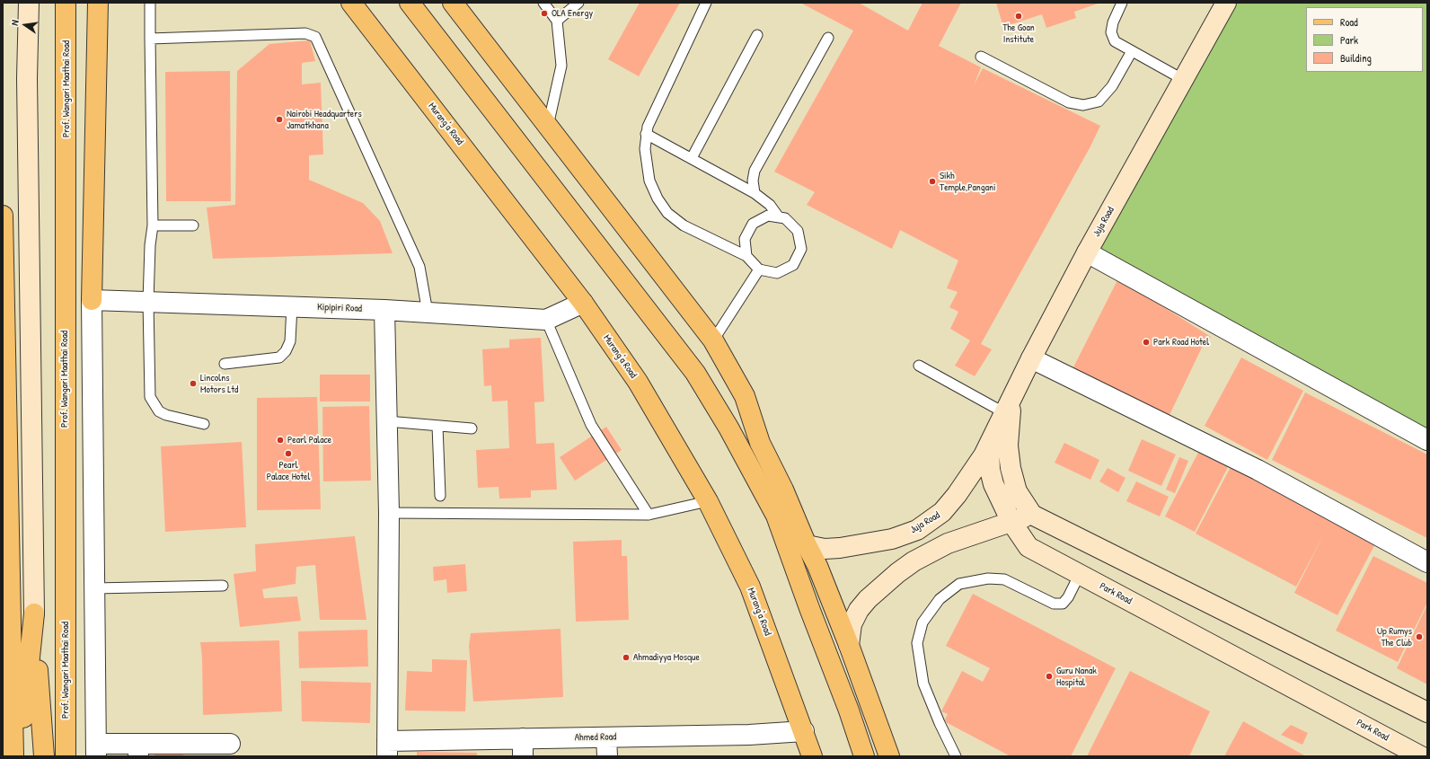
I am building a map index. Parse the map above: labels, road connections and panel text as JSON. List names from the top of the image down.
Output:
{
  "streets": {
    "main road": [
      "Prof. Wangari Maathai Road",
      "Murang'a Road",
      "Juja Road",
      "Park Road"
    ],
    "street": ["Kipipiri Road", "Ahmed Road"]
  },
  "crossings": [
    ["Murang'a Road", "Kipipiri Road"],
    ["Murang'a Road", "Ahmed Road"],
    ["Juja Road", "Park Road"]
  ],
  "places": [
    "OLA Energy",
    "The Goan Institute",
    "Nairobi Headquarters Jamatkhana",
    "Sikh Temple,Pangani",
    "Park Road Hotel",
    "Lincolns Motors Ltd",
    "Pearl Palace",
    "Pearl Palace Hotel",
    "Up Rumys The Club",
    "Ahmadiyya Mosque",
    "Guru Nanak Hospital"
  ],
  "legend": ["Road", "Park", "Building"],
  "north": "left"
}
